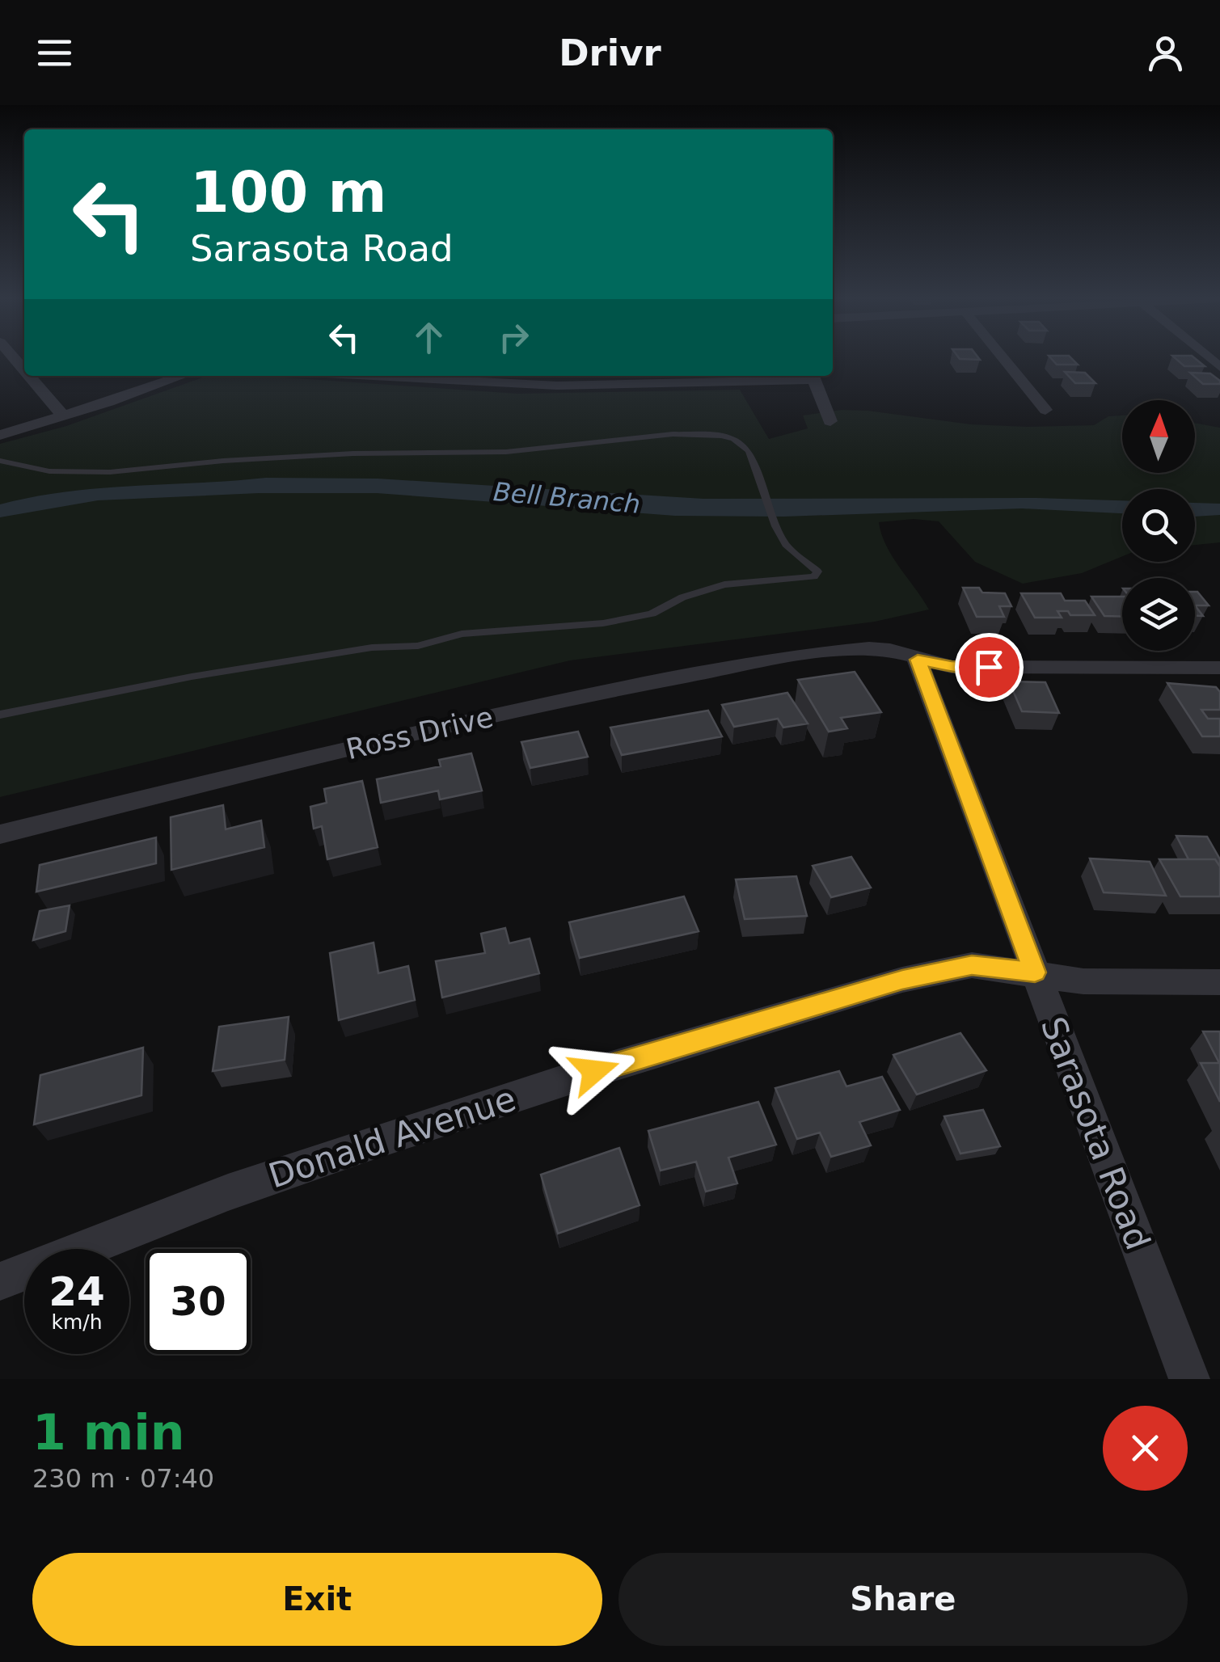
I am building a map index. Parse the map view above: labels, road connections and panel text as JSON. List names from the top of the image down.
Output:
{
  "streets": {
    "street": ["Ross Drive", "Sarasota Road", "Donald Avenue"]
  },
  "crossings": [
    ["Ross Drive", "Sarasota Road"],
    ["Sarasota Road", "Donald Avenue"]
  ],
  "water": ["Bell Branch"],
  "north": "top",
  "page": {
    "header": "Drivr",
    "turn": ["100 m", "Sarasota Road"],
    "speed": "24 km/h",
    "limit": "30",
    "heading": ["1 min", "230 m · 07:40"],
    "buttons": ["Exit", "Share"]
  }
}
